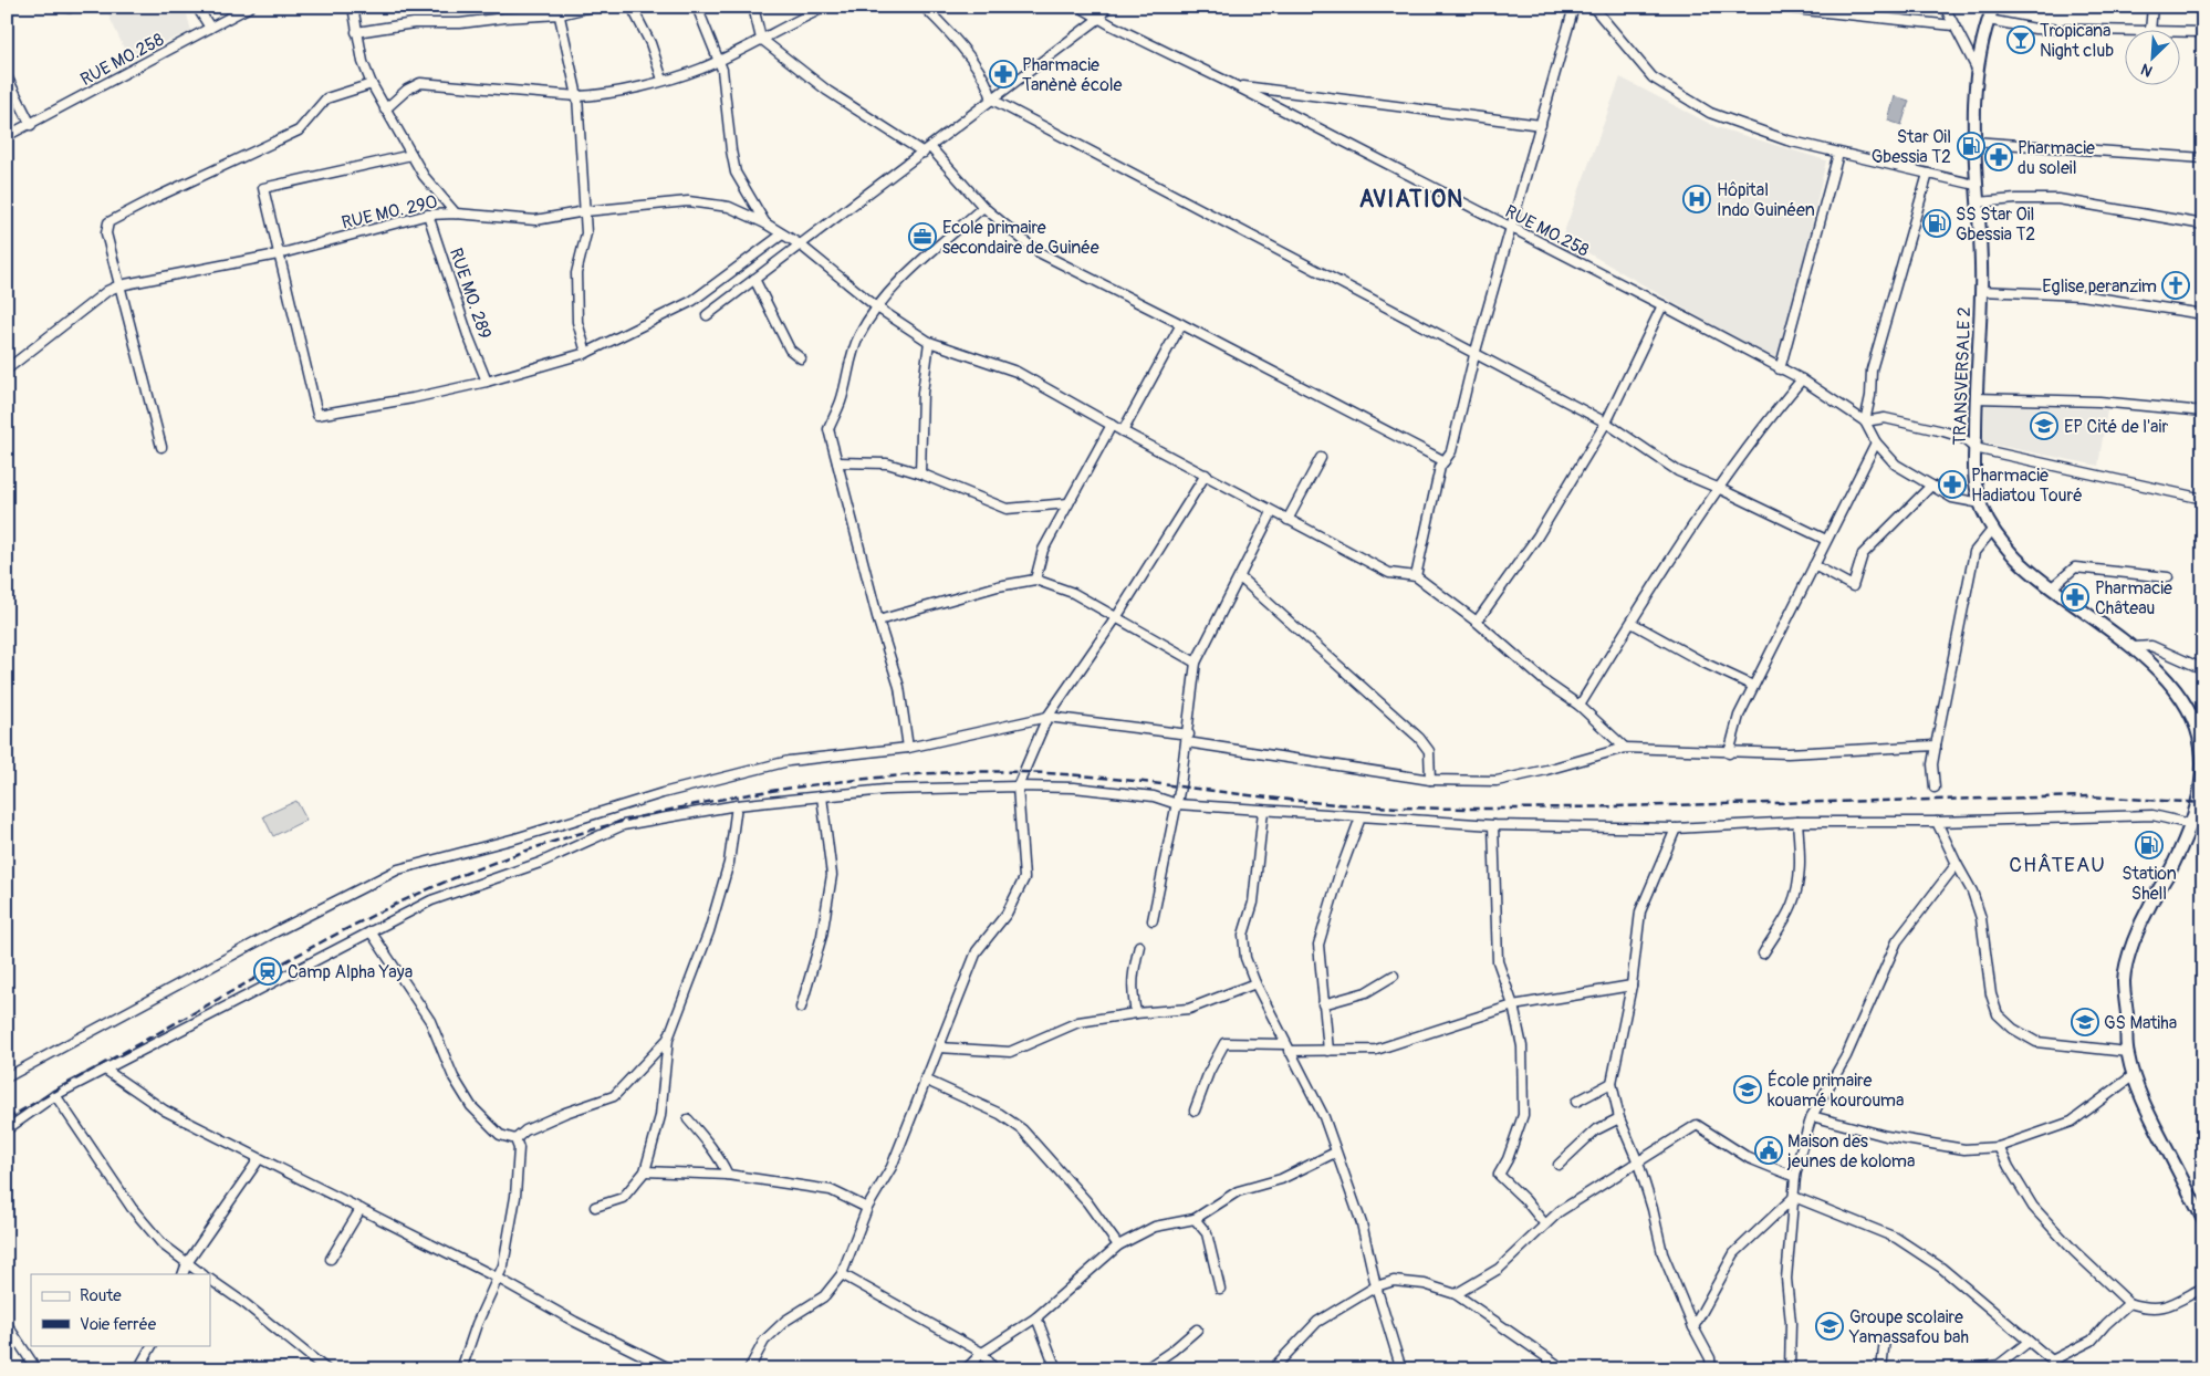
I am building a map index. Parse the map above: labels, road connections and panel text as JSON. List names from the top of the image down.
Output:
{
  "streets": {
    "main road": ["TRANSVERSALE 2"],
    "street": ["RUE MO.258", "RUE MO. 290", "RUE MO. 289"]
  },
  "crossings": [
    ["RUE MO.258", "TRANSVERSALE 2"],
    ["RUE MO. 290", "RUE MO. 289"]
  ],
  "districts": ["AVIATION", "CHÂTEAU"],
  "places": {
    "bar": ["Tropicana Night club"],
    "pharmacy": [
      "Pharmacie Tanènè école",
      "Pharmacie du soleil",
      "Pharmacie Hadiatou Touré",
      "Pharmacie Château"
    ],
    "fuel station": ["Star Oil Gbessia T2", "SS Star Oil Gbessia T2", "Station Shell"],
    "hospital": ["Hôpital Indo Guinéen"],
    "office": ["Ecole primaire secondaire de Guinée"],
    "church": ["Eglise peranzim"],
    "school or university": [
      "EP Cité de l'air",
      "GS Matiha",
      "École primaire kouamé kourouma",
      "Groupe scolaire Yamassafou bah"
    ],
    "station": ["Camp Alpha Yaya"],
    "public building": ["Maison des jeunes de koloma"]
  },
  "legend": ["Route", "Voie ferrée"],
  "north": "bottom left"
}
